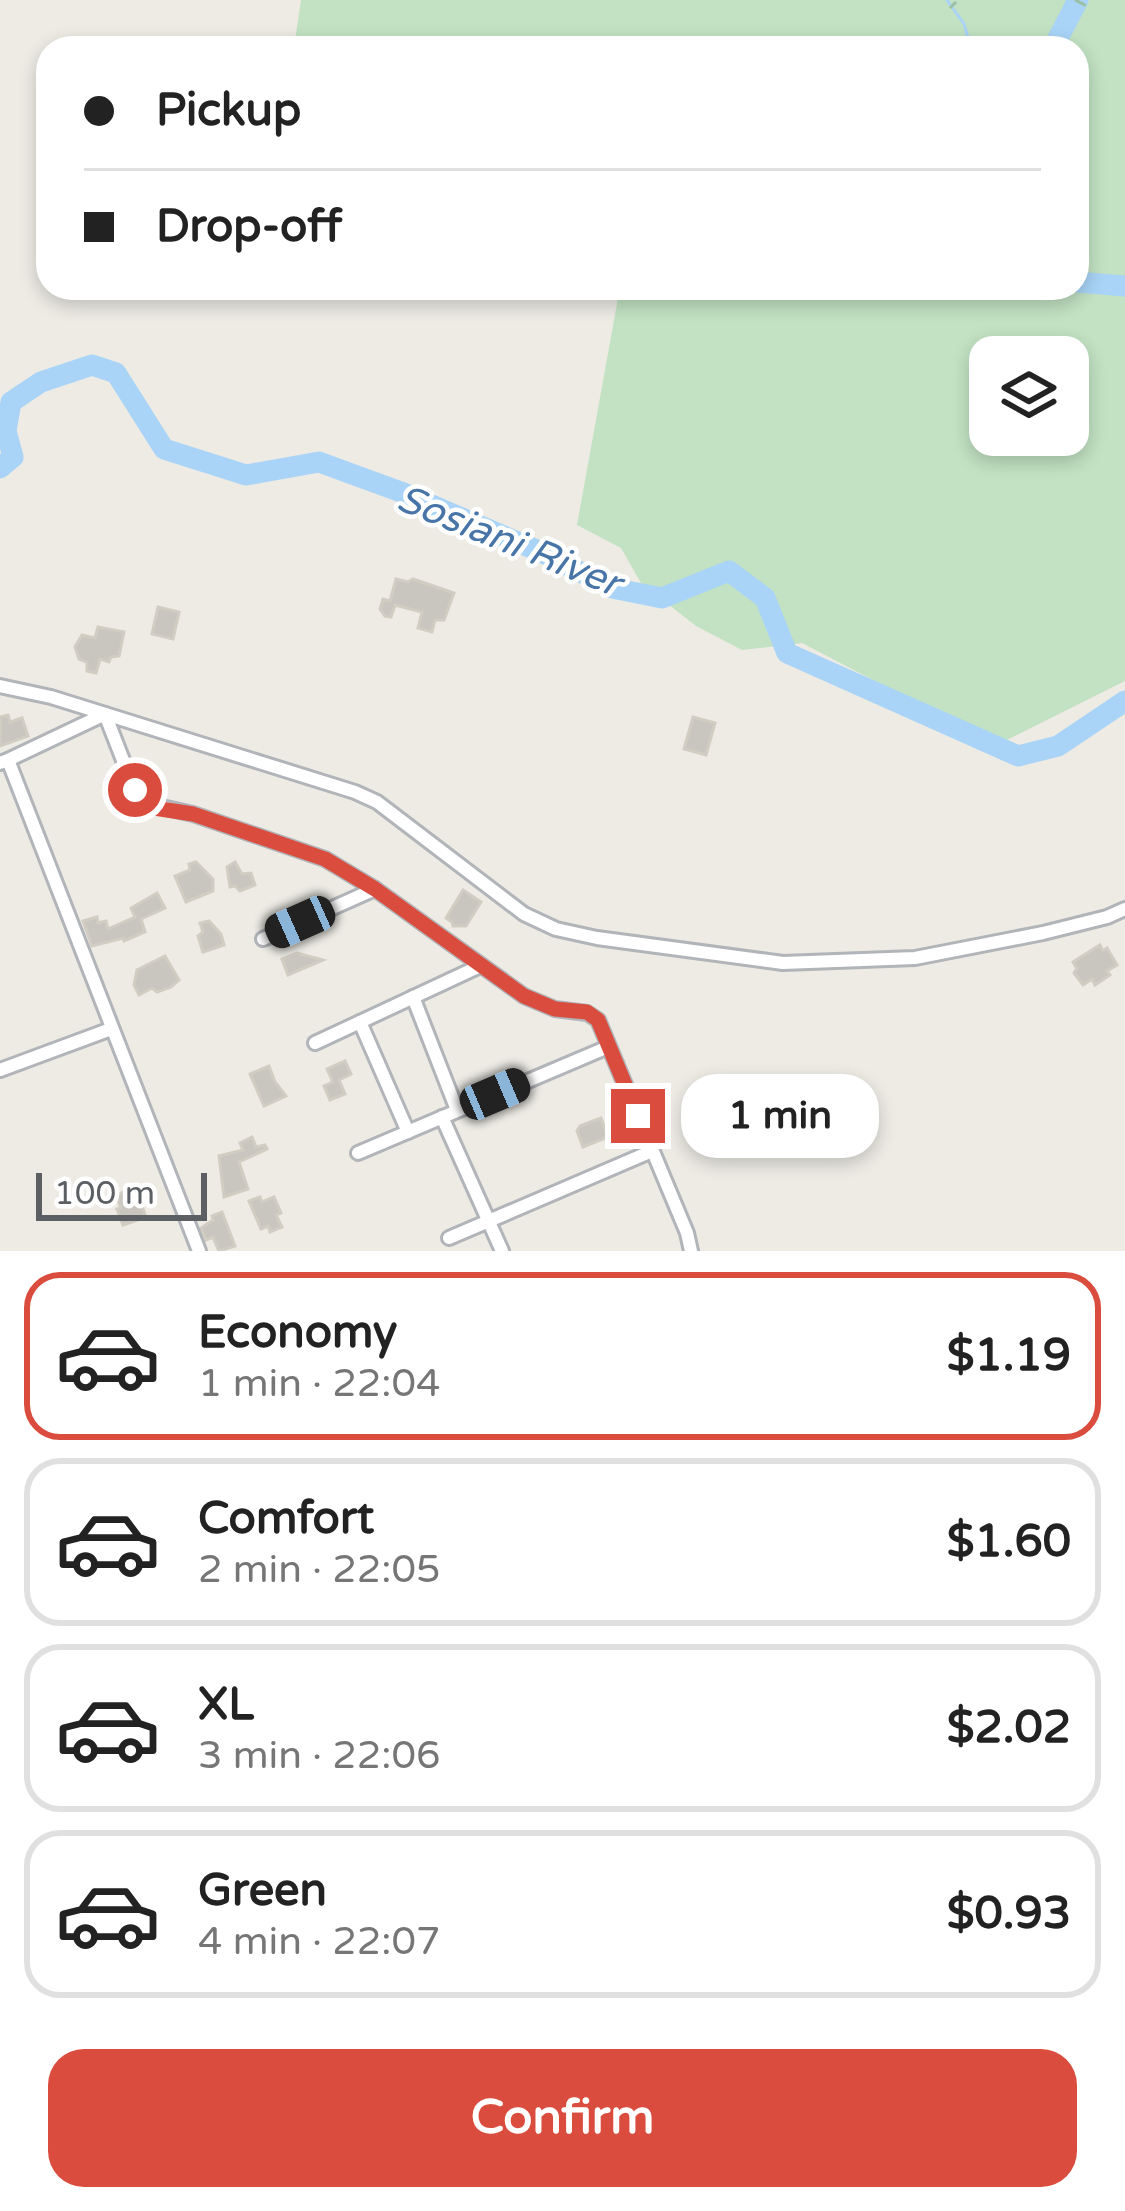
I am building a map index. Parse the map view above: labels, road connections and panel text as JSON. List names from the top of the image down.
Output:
{
  "water": ["Sosiani River"],
  "scale_bar": "100 m",
  "page": {
    "banner": ["Pickup", "Drop-off"],
    "bubble": "1 min",
    "scale": "100 m",
    "list": [
      {
        "name": "Economy",
        "note": "1 min · 22:04",
        "value": "$1.19"
      },
      {
        "name": "Comfort",
        "note": "2 min · 22:05",
        "value": "$1.60"
      },
      {
        "name": "XL",
        "note": "3 min · 22:06",
        "value": "$2.02"
      },
      {
        "name": "Green",
        "note": "4 min · 22:07",
        "value": "$0.93"
      }
    ],
    "buttons": "Confirm"
  }
}
